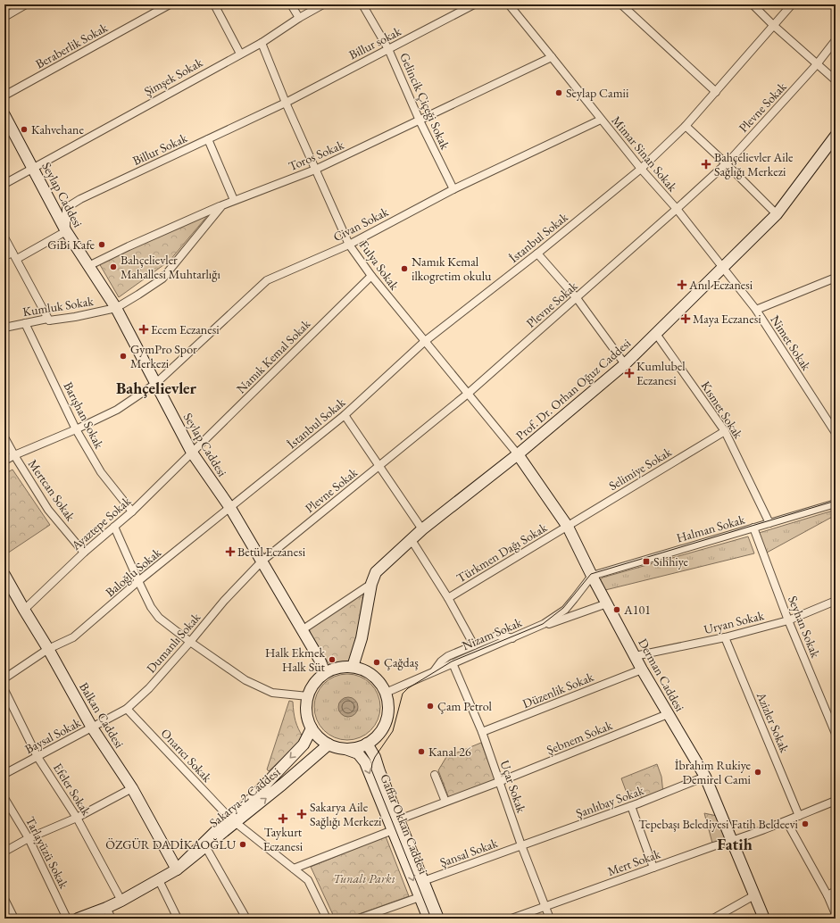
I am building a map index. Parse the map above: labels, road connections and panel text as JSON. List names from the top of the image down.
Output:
{
  "streets": {
    "main road": [
      "Seylap Caddesi",
      "Prof. Dr. Orhan Oğuz Caddesi",
      "Derman Caddesi",
      "Balkan Caddesi",
      "Sakarya-2 Caddesi",
      "Gaffar Okkan Caddesi"
    ],
    "street": [
      "Billur sokak",
      "Beraberlik Sokak",
      "Şimşek Sokak",
      "Gelincik Çiçeği Sokak",
      "Plevne Sokak",
      "Billur Sokak",
      "Mimar Sinan Sokak",
      "Toros Sokak",
      "Civan Sokak",
      "İstanbul Sokak",
      "Fulya Sokak",
      "Kumluk Sokak",
      "Nimet Sokak",
      "Namık Kemal Sokak",
      "Kısmet Sokak",
      "Barışhan Sokak",
      "Selimiye Sokak",
      "Mertcan Sokak",
      "Ayaztepe Sokak",
      "Halman Sokak",
      "Türkmen Dağı Sokak",
      "Baloğlu Sokak",
      "Uryan Sokak",
      "Seyhan Sokak",
      "Nizam Sokak",
      "Dumanlı Sokak",
      "Düzenlik Sokak",
      "Azizler Sokak",
      "Baysal Sokak",
      "Şebnem Sokak",
      "Onarıcı Sokak",
      "Uçar Sokak",
      "Efeler Sokak",
      "Şanlıbay Sokak",
      "Tarlayüzü Sokak",
      "Şansal Sokak",
      "Mert Sokak"
    ]
  },
  "crossings": [
    ["Billur sokak", "Gelincik Çiçeği Sokak"],
    ["Billur sokak", "Billur Sokak"],
    ["Billur sokak", "Fulya Sokak"],
    ["Şimşek Sokak", "Seylap Caddesi"],
    ["Şimşek Sokak", "Fulya Sokak"],
    ["Gelincik Çiçeği Sokak", "Toros Sokak"],
    ["Gelincik Çiçeği Sokak", "Civan Sokak"],
    ["Plevne Sokak", "Mimar Sinan Sokak"],
    ["Plevne Sokak", "Seylap Caddesi"],
    ["Plevne Sokak", "Fulya Sokak"],
    ["Plevne Sokak", "Dumanlı Sokak"],
    ["Billur Sokak", "Seylap Caddesi"],
    ["Billur Sokak", "Fulya Sokak"],
    ["Mimar Sinan Sokak", "Toros Sokak"],
    ["Mimar Sinan Sokak", "Civan Sokak"],
    ["Mimar Sinan Sokak", "İstanbul Sokak"],
    ["Mimar Sinan Sokak", "Nimet Sokak"],
    ["Mimar Sinan Sokak", "Prof. Dr. Orhan Oğuz Caddesi"],
    ["Toros Sokak", "Seylap Caddesi"],
    ["Toros Sokak", "Fulya Sokak"],
    ["Toros Sokak", "Kumluk Sokak"],
    ["Seylap Caddesi", "Civan Sokak"],
    ["Seylap Caddesi", "İstanbul Sokak"],
    ["Seylap Caddesi", "Kumluk Sokak"],
    ["Seylap Caddesi", "Namık Kemal Sokak"],
    ["Seylap Caddesi", "Prof. Dr. Orhan Oğuz Caddesi"],
    ["Seylap Caddesi", "Ayaztepe Sokak"],
    ["Seylap Caddesi", "Baloğlu Sokak"],
    ["Seylap Caddesi", "Nizam Sokak"],
    ["Seylap Caddesi", "Dumanlı Sokak"],
    ["Seylap Caddesi", "Sakarya-2 Caddesi"],
    ["Seylap Caddesi", "Gaffar Okkan Caddesi"],
    ["Civan Sokak", "Fulya Sokak"],
    ["Civan Sokak", "Barışhan Sokak"],
    ["Civan Sokak", "Mertcan Sokak"],
    ["İstanbul Sokak", "Fulya Sokak"],
    ["İstanbul Sokak", "Baloğlu Sokak"],
    ["Fulya Sokak", "Namık Kemal Sokak"],
    ["Fulya Sokak", "Prof. Dr. Orhan Oğuz Caddesi"],
    ["Fulya Sokak", "Derman Caddesi"],
    ["Kumluk Sokak", "Barışhan Sokak"],
    ["Nimet Sokak", "Prof. Dr. Orhan Oğuz Caddesi"],
    ["Namık Kemal Sokak", "Ayaztepe Sokak"],
    ["Prof. Dr. Orhan Oğuz Caddesi", "Kısmet Sokak"],
    ["Prof. Dr. Orhan Oğuz Caddesi", "Nizam Sokak"],
    ["Prof. Dr. Orhan Oğuz Caddesi", "Derman Caddesi"],
    ["Prof. Dr. Orhan Oğuz Caddesi", "Sakarya-2 Caddesi"],
    ["Prof. Dr. Orhan Oğuz Caddesi", "Gaffar Okkan Caddesi"],
    ["Kısmet Sokak", "Selimiye Sokak"],
    ["Kısmet Sokak", "Halman Sokak"],
    ["Barışhan Sokak", "Ayaztepe Sokak"],
    ["Selimiye Sokak", "Türkmen Dağı Sokak"],
    ["Selimiye Sokak", "Derman Caddesi"],
    ["Mertcan Sokak", "Ayaztepe Sokak"],
    ["Ayaztepe Sokak", "Balkan Caddesi"],
    ["Halman Sokak", "Seyhan Sokak"],
    ["Halman Sokak", "Nizam Sokak"],
    ["Halman Sokak", "Derman Caddesi"],
    ["Türkmen Dağı Sokak", "Derman Caddesi"],
    ["Baloğlu Sokak", "Balkan Caddesi"],
    ["Uryan Sokak", "Seyhan Sokak"],
    ["Uryan Sokak", "Derman Caddesi"],
    ["Uryan Sokak", "Azizler Sokak"],
    ["Nizam Sokak", "Derman Caddesi"],
    ["Nizam Sokak", "Uçar Sokak"],
    ["Nizam Sokak", "Sakarya-2 Caddesi"],
    ["Nizam Sokak", "Gaffar Okkan Caddesi"],
    ["Dumanlı Sokak", "Balkan Caddesi"],
    ["Dumanlı Sokak", "Baysal Sokak"],
    ["Dumanlı Sokak", "Onarıcı Sokak"],
    ["Derman Caddesi", "Düzenlik Sokak"],
    ["Derman Caddesi", "Şebnem Sokak"],
    ["Derman Caddesi", "Şanlıbay Sokak"],
    ["Derman Caddesi", "Mert Sokak"],
    ["Düzenlik Sokak", "Uçar Sokak"],
    ["Balkan Caddesi", "Baysal Sokak"],
    ["Balkan Caddesi", "Sakarya-2 Caddesi"],
    ["Azizler Sokak", "Mert Sokak"],
    ["Baysal Sokak", "Efeler Sokak"],
    ["Şebnem Sokak", "Uçar Sokak"],
    ["Şebnem Sokak", "Gaffar Okkan Caddesi"],
    ["Onarıcı Sokak", "Sakarya-2 Caddesi"],
    ["Uçar Sokak", "Şanlıbay Sokak"],
    ["Uçar Sokak", "Şansal Sokak"],
    ["Uçar Sokak", "Mert Sokak"],
    ["Efeler Sokak", "Sakarya-2 Caddesi"],
    ["Sakarya-2 Caddesi", "Gaffar Okkan Caddesi"],
    ["Şanlıbay Sokak", "Şansal Sokak"],
    ["Gaffar Okkan Caddesi", "Şansal Sokak"]
  ],
  "districts": ["Bahçelievler", "Fatih"],
  "parks": ["Tunalı Parkı"],
  "places": {
    "other": [
      "Seylap Camii",
      "Kahvehane",
      "GiBi Kafe",
      "Bahçelievler Mahallesi Muhtarlığı",
      "Namık Kemal ilkogretim okulu",
      "GymPro Spor Merkezi",
      "A101",
      "Halk Ekmek Halk Süt",
      "Çağdaş",
      "Çam Petrol",
      "Kanal 26",
      "İbrahim Rukiye Demirel Cami",
      "Tepebaşı Belediyesi Fatih Beldeevi",
      "ÖZGÜR DADİKAOĞLU"
    ],
    "health": [
      "Bahçelievler Aile Sağlığı Merkezi",
      "Anıl Eczanesi",
      "Maya Eczanesi",
      "Ecem Eczanesi",
      "Kumlubel Eczanesi",
      "Betül Eczanesi",
      "Sakarya Aile Sağlığı Merkezi",
      "Taykurt Eczanesi"
    ],
    "transit": ["Sıhhiye"]
  }
}
